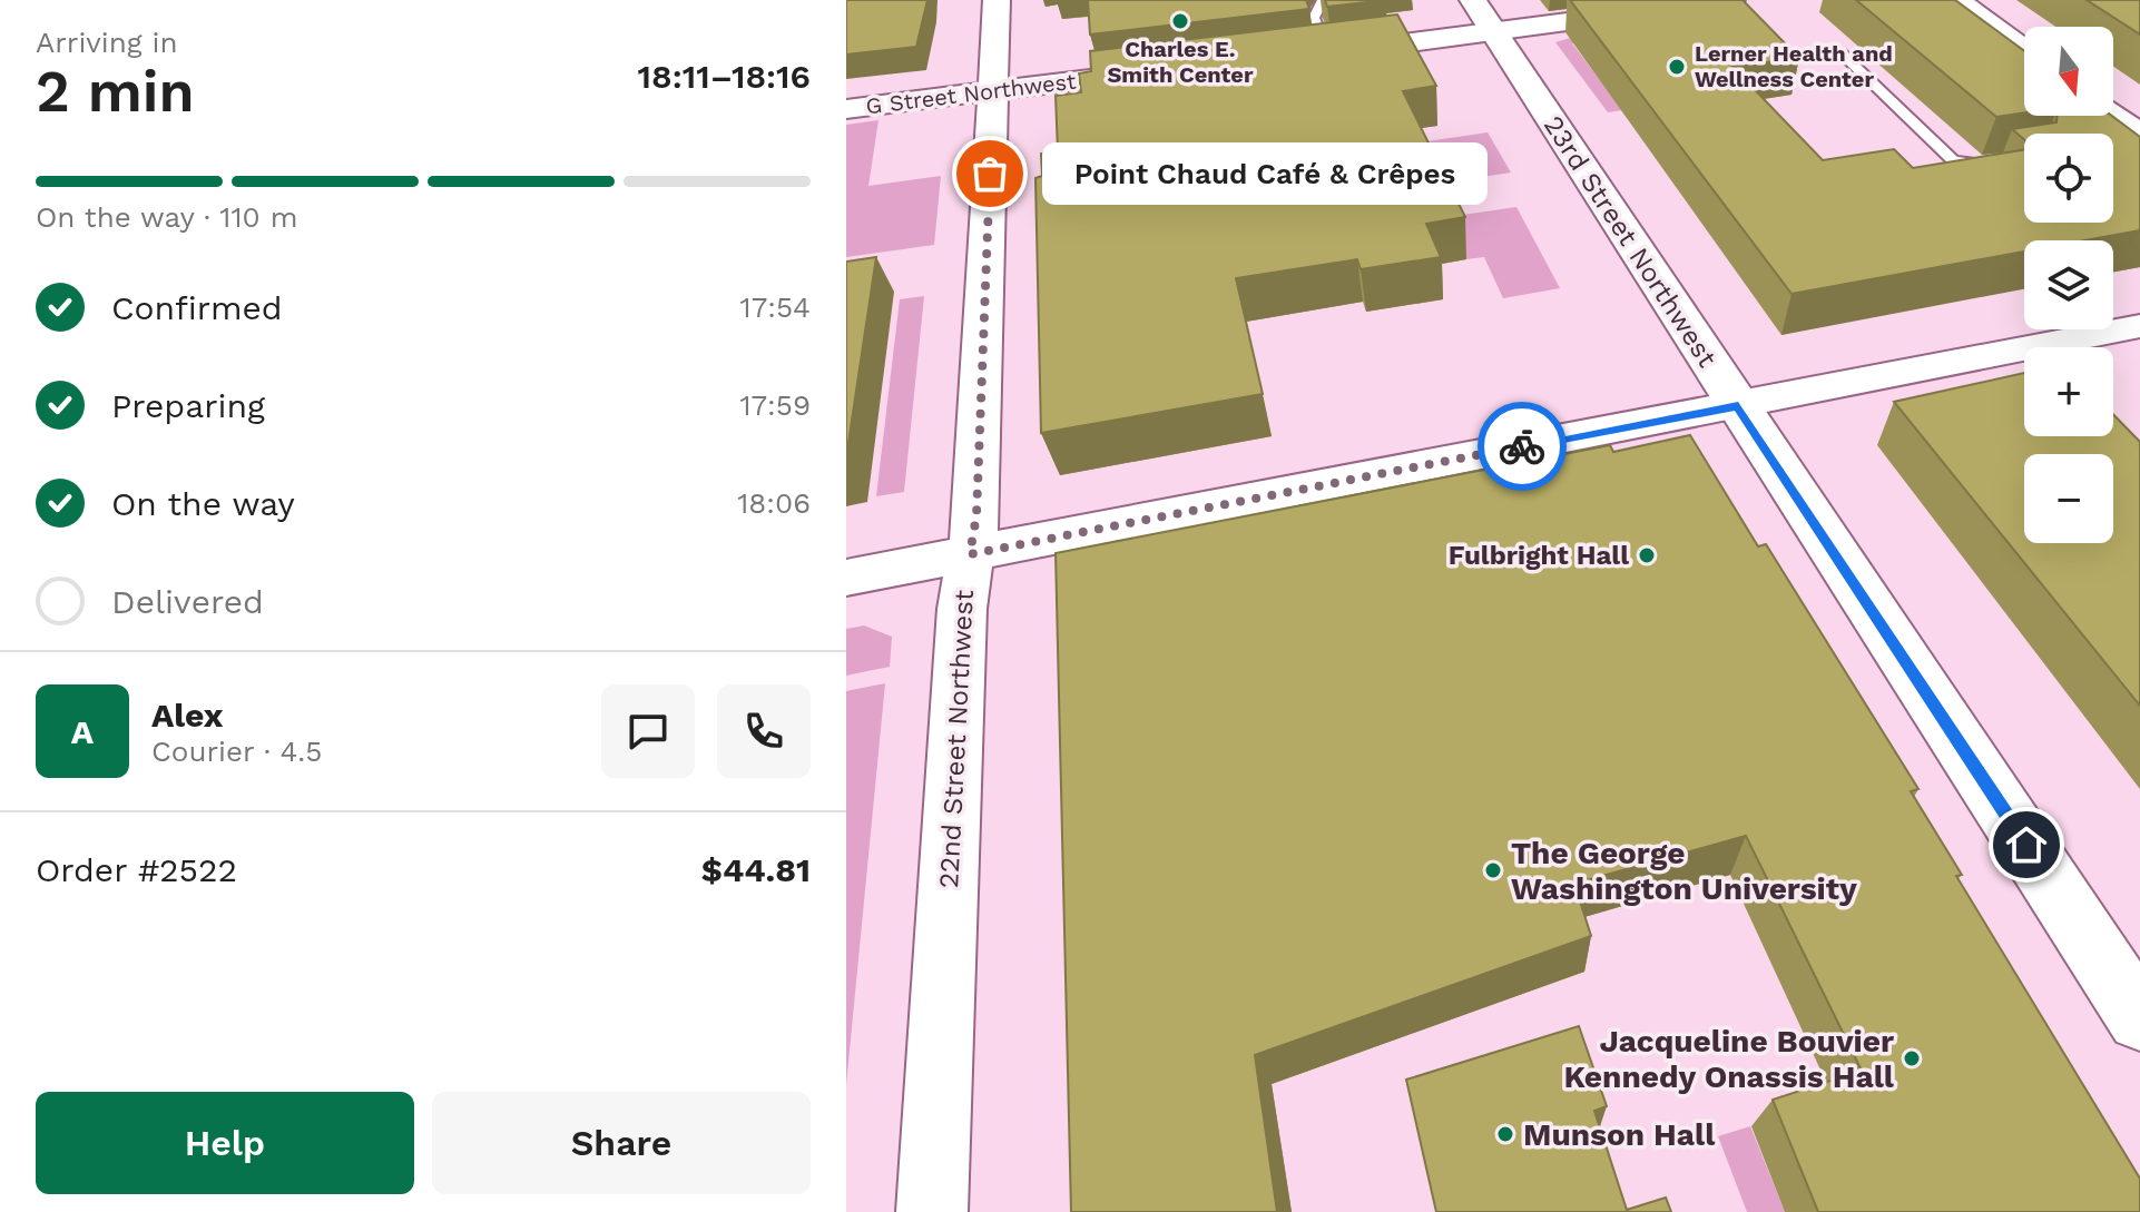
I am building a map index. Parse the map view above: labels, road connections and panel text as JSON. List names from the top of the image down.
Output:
{
  "streets": {
    "street": ["G Street Northwest", "23rd Street Northwest", "22nd Street Northwest"]
  },
  "crossings": [
    ["G Street Northwest", "22nd Street Northwest"]
  ],
  "places": [
    "Charles E. Smith Center",
    "Lerner Health and Wellness Center",
    "Point Chaud Café & Crêpes",
    "Fulbright Hall",
    "The George Washington University",
    "Jacqueline Bouvier Kennedy Onassis Hall",
    "Munson Hall"
  ],
  "north": "bottom",
  "page": {
    "heading": ["2 min", "Arriving in", "18:11–18:16"],
    "panel": [
      "Alex",
      "Courier · 4.5",
      "Order #2522",
      "$44.81"
    ],
    "map_buttons": ["+", "−"],
    "bubble": "Point Chaud Café & Crêpes",
    "bar": "On the way · 110 m",
    "list": [
      ["Confirmed", "17:54"],
      ["Preparing", "17:59"],
      ["On the way", "18:06"],
      "Delivered"
    ],
    "round": "A",
    "buttons": ["Help", "Share"]
  }
}
